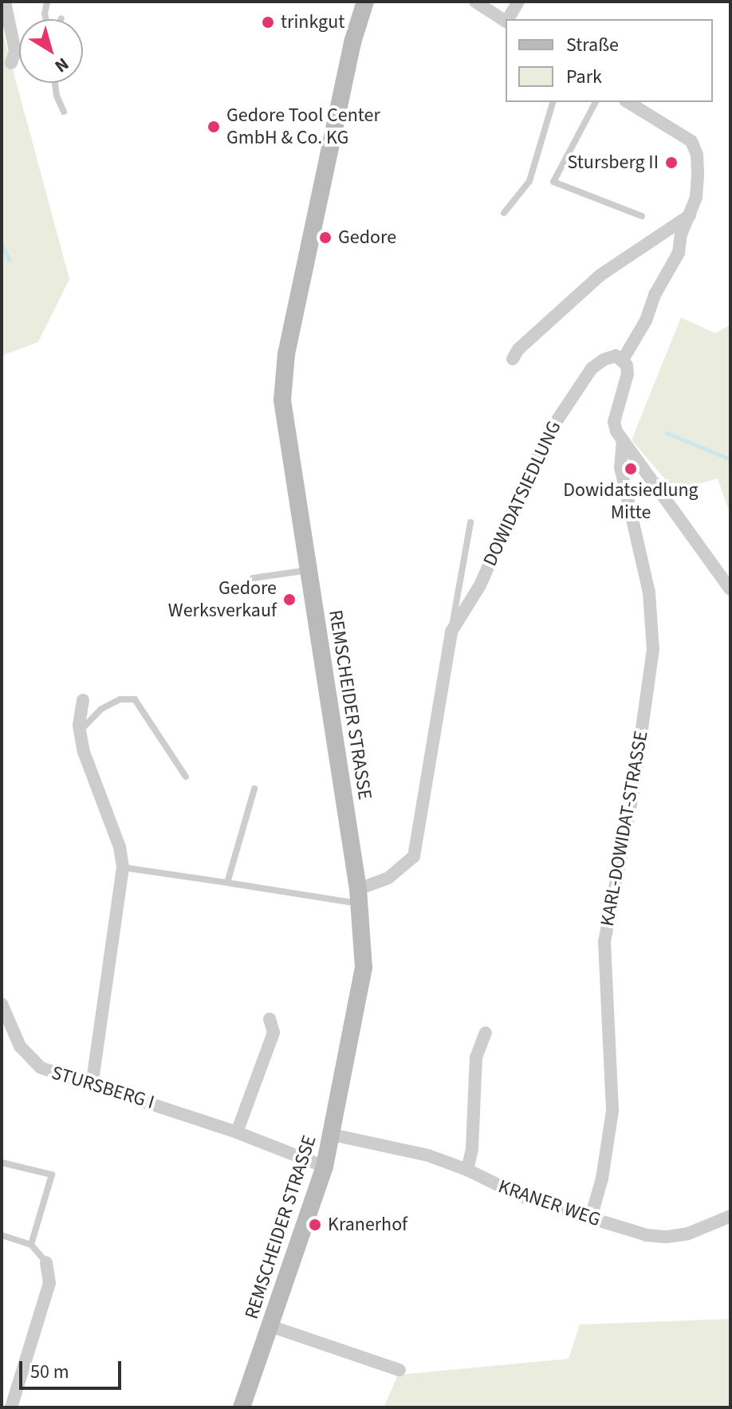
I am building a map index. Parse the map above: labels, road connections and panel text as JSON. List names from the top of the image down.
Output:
{
  "streets": {
    "main road": ["REMSCHEIDER STRASSE"],
    "street": [
      "DOWIDATSIEDLUNG",
      "KARL-DOWIDAT-STRASSE",
      "STURSBERG I",
      "KRANER WEG"
    ]
  },
  "crossings": [
    ["DOWIDATSIEDLUNG", "REMSCHEIDER STRASSE"],
    ["REMSCHEIDER STRASSE", "STURSBERG I"],
    ["REMSCHEIDER STRASSE", "KRANER WEG"],
    ["KARL-DOWIDAT-STRASSE", "KRANER WEG"]
  ],
  "places": [
    "trinkgut",
    "Gedore Tool Center GmbH & Co. KG",
    "Stursberg II",
    "Gedore",
    "Dowidatsiedlung Mitte",
    "Gedore Werksverkauf",
    "Kranerhof"
  ],
  "legend": ["Straße", "Park"],
  "scale_bar": "50 m",
  "north": "bottom right"
}
